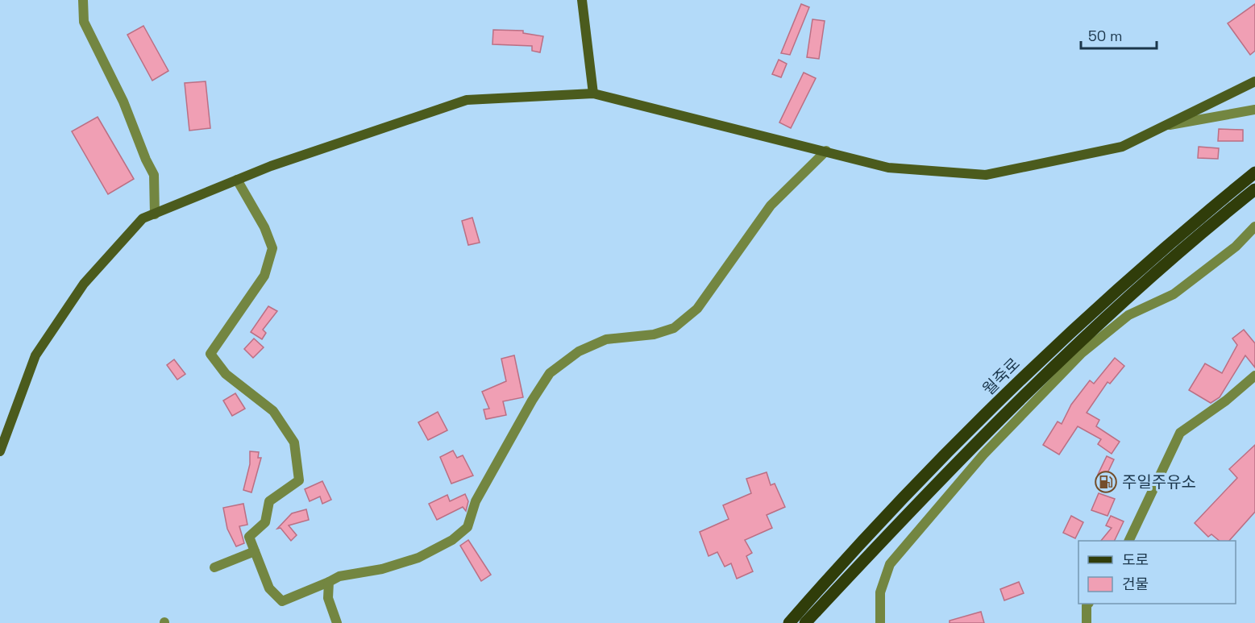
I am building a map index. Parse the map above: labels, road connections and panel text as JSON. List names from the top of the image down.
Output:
{
  "streets": {
    "main road": ["월죽로"]
  },
  "places": {
    "fuel station": ["주일주유소"]
  },
  "legend": ["도로", "건물"],
  "scale_bar": "50 m"
}
